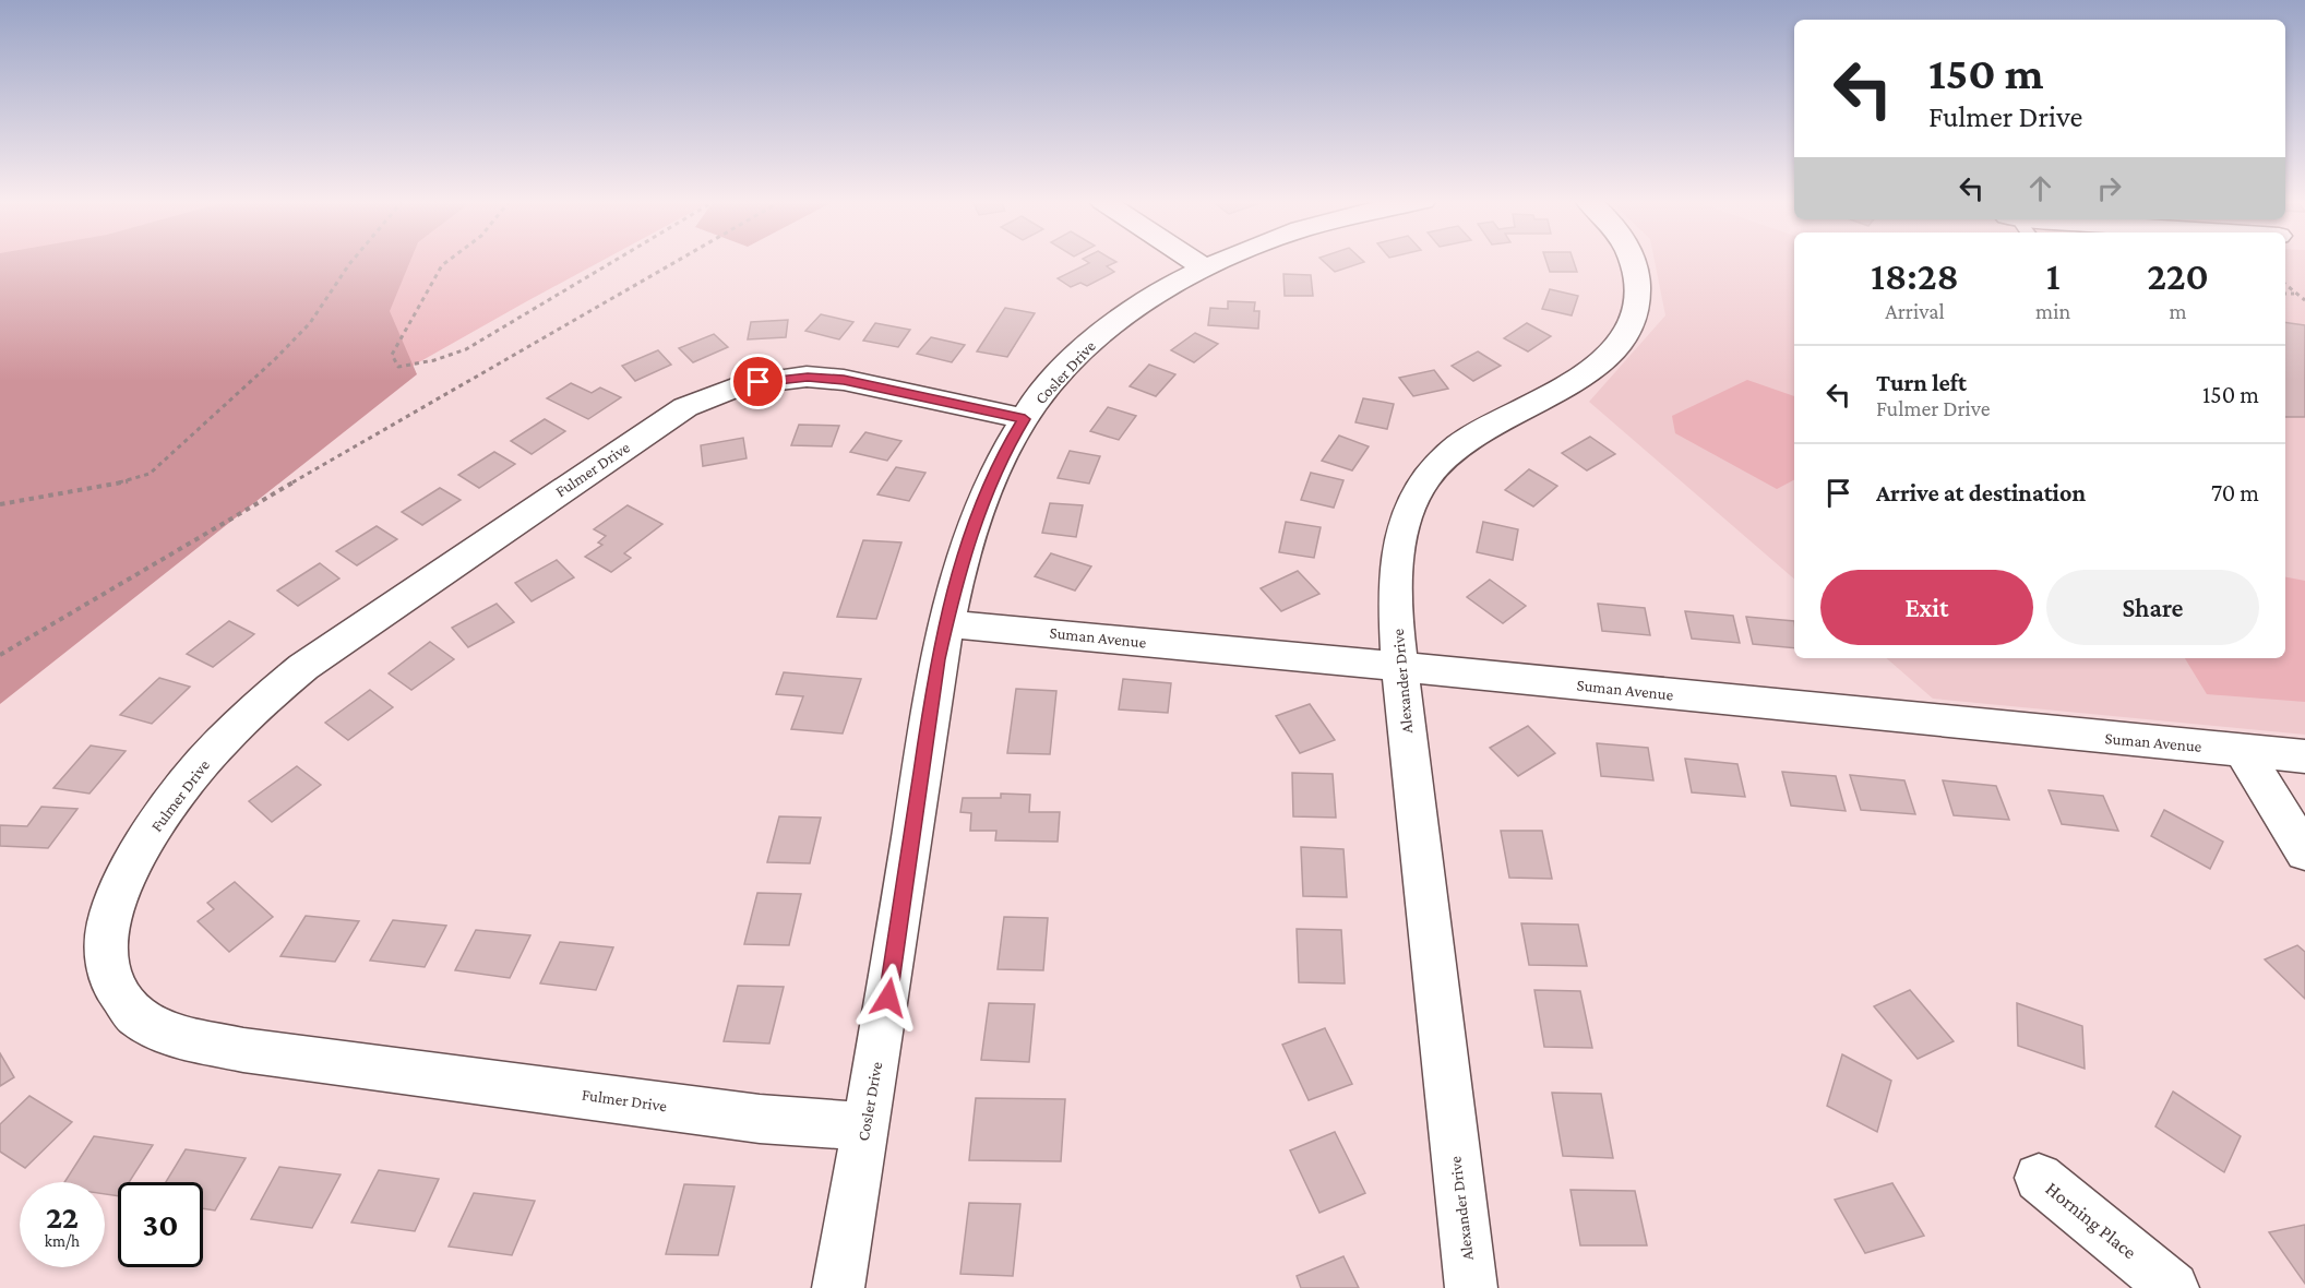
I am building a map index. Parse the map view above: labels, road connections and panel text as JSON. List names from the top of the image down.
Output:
{
  "streets": {
    "street": [
      "Cosler Drive",
      "Fulmer Drive",
      "Suman Avenue",
      "Alexander Drive",
      "Horning Place"
    ]
  },
  "crossings": [
    ["Cosler Drive", "Fulmer Drive"],
    ["Cosler Drive", "Suman Avenue"],
    ["Suman Avenue", "Alexander Drive"]
  ],
  "page": {
    "turn": ["150 m", "Fulmer Drive"],
    "eta": [
      "18:28",
      "Arrival",
      "1",
      "min",
      "220",
      "m"
    ],
    "list": [
      {
        "name": "Turn left",
        "note": "Fulmer Drive",
        "value": "150 m"
      },
      {
        "name": "Arrive at destination",
        "value": "70 m"
      }
    ],
    "buttons": ["Exit", "Share"],
    "speed": "22 km/h",
    "limit": "30"
  }
}
